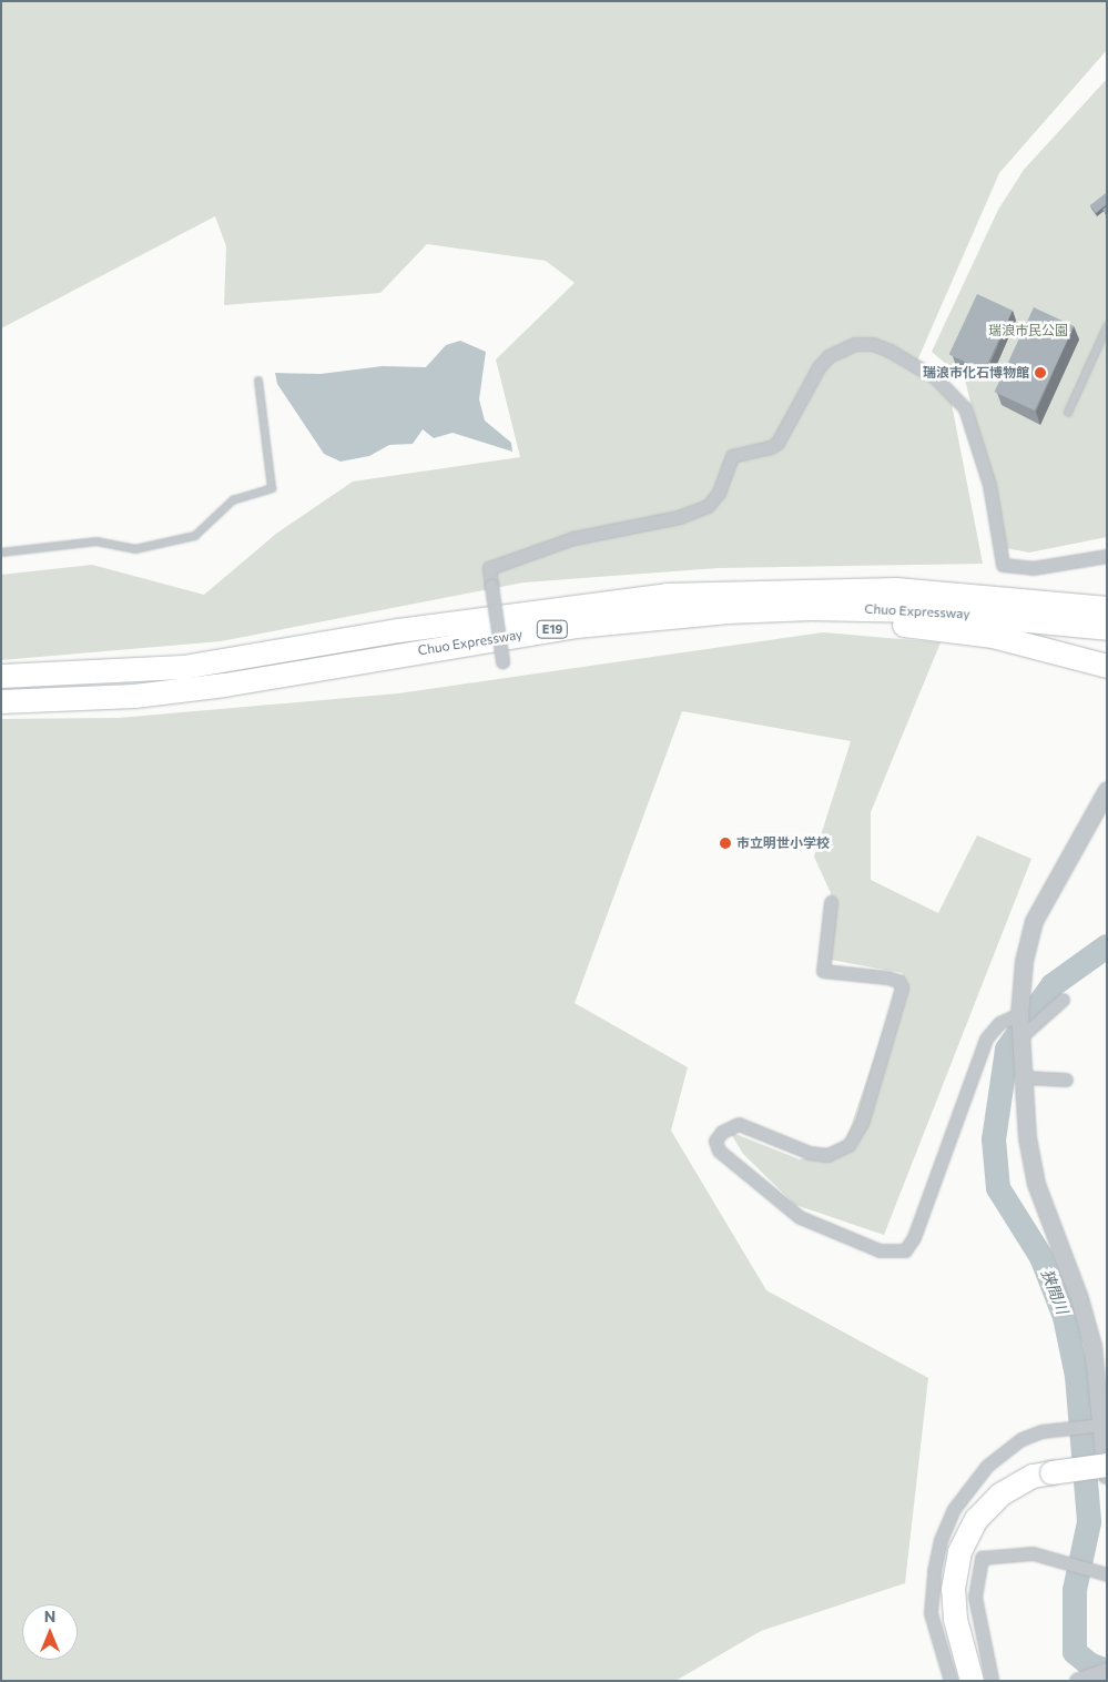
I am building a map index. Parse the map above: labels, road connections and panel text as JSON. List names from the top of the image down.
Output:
{
  "streets": {
    "highway": ["Chuo Expressway", "E19"]
  },
  "water": ["狭間川"],
  "parks": ["瑞浪市民公園"],
  "places": ["瑞浪市化石博物館", "市立明世小学校"],
  "north": "top"
}
